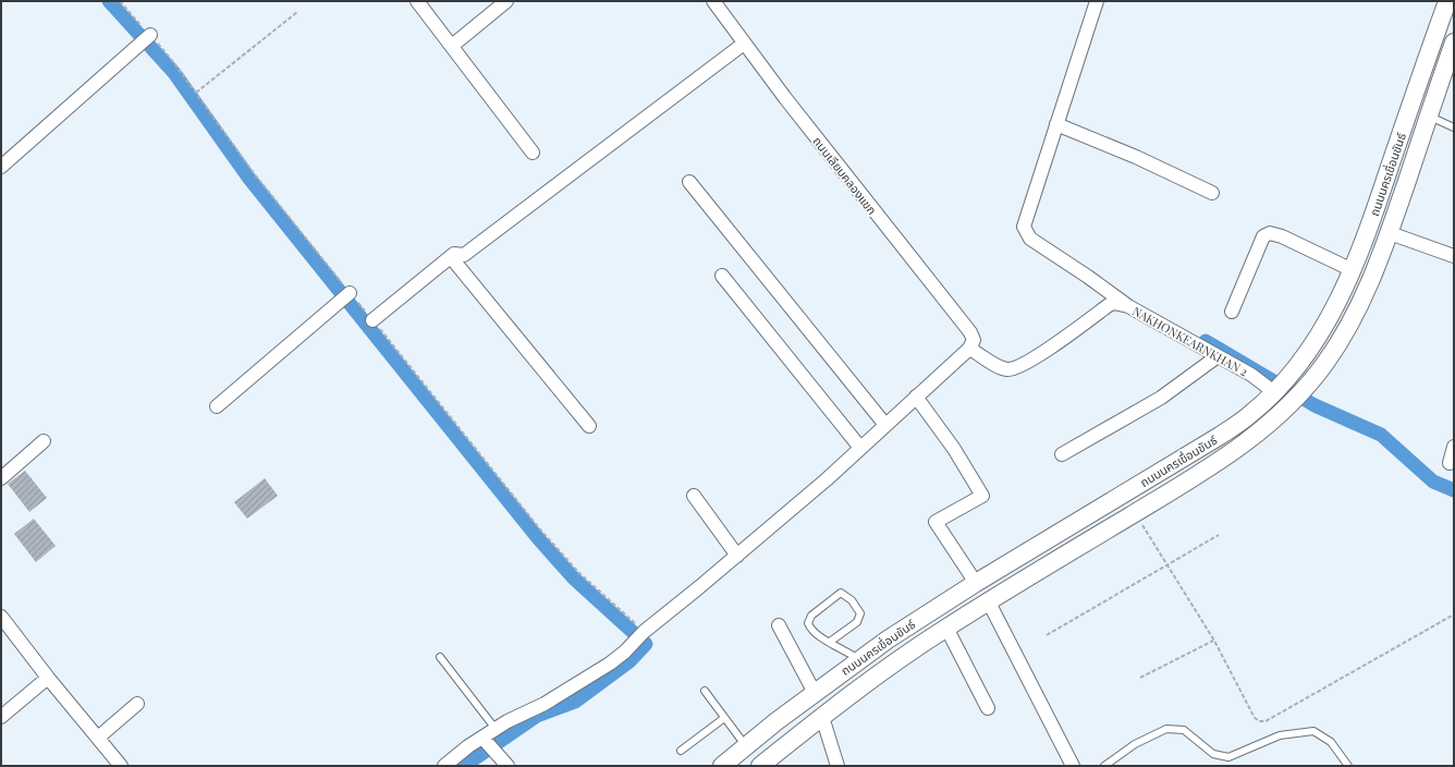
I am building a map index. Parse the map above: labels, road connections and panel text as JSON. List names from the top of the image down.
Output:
{
  "streets": {
    "main road": ["ถนนนครเขื่อนขันธ์"],
    "street": ["ถนนเลียบคลองแขก", "NAKHONKEARNKHAN 2"]
  },
  "crossings": [
    ["ถนนนครเขื่อนขันธ์", "NAKHONKEARNKHAN 2"],
    ["ถนนเลียบคลองแขก", "NAKHONKEARNKHAN 2"]
  ]
}
